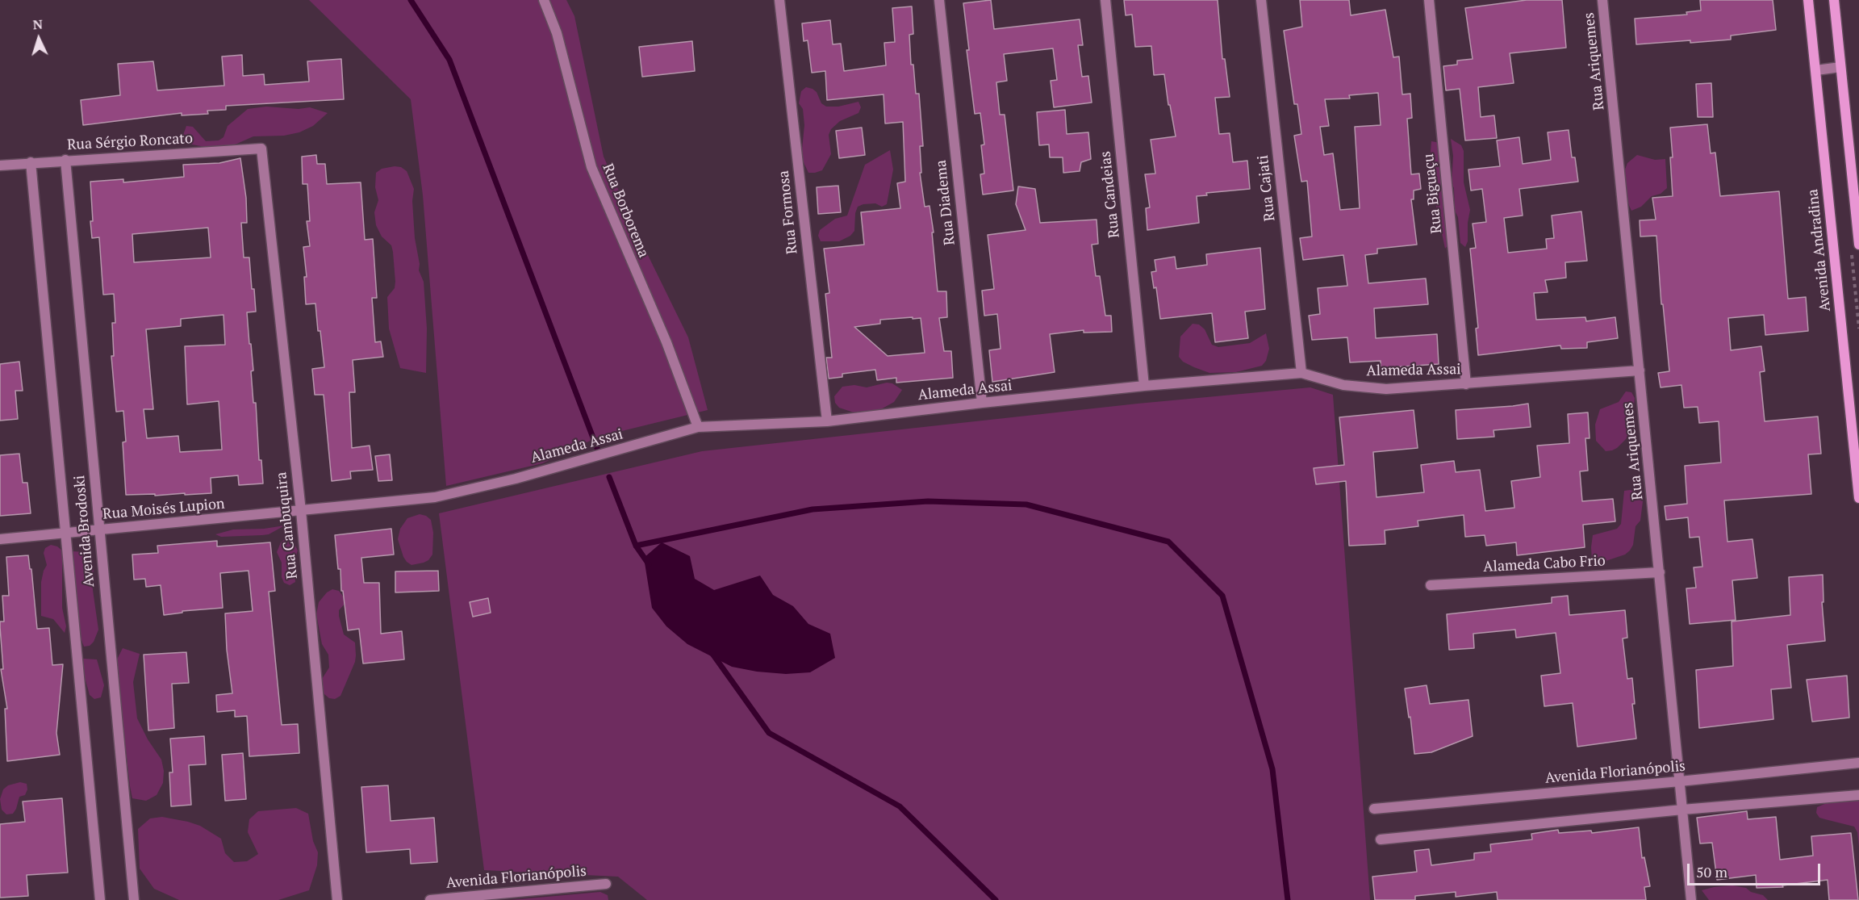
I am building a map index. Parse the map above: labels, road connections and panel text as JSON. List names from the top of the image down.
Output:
{
  "streets": {
    "main road": ["Avenida Andradina"],
    "street": [
      "Rua Ariquemes",
      "Rua Sérgio Roncato",
      "Rua Cajati",
      "Rua Biguaçu",
      "Rua Candeias",
      "Rua Diadema",
      "Rua Borborema",
      "Rua Formosa",
      "Alameda Assai",
      "Rua Moisés Lupion",
      "Rua Cambuquira",
      "Avenida Brodoski",
      "Alameda Cabo Frio",
      "Avenida Florianópolis"
    ]
  },
  "crossings": [
    ["Rua Ariquemes", "Alameda Assai"],
    ["Rua Ariquemes", "Alameda Cabo Frio"],
    ["Rua Ariquemes", "Avenida Florianópolis"],
    ["Rua Sérgio Roncato", "Rua Cambuquira"],
    ["Rua Sérgio Roncato", "Avenida Brodoski"],
    ["Rua Cajati", "Alameda Assai"],
    ["Rua Biguaçu", "Alameda Assai"],
    ["Rua Candeias", "Alameda Assai"],
    ["Rua Diadema", "Alameda Assai"],
    ["Rua Borborema", "Alameda Assai"],
    ["Rua Formosa", "Alameda Assai"],
    ["Alameda Assai", "Rua Moisés Lupion"],
    ["Alameda Assai", "Rua Cambuquira"],
    ["Rua Moisés Lupion", "Rua Cambuquira"],
    ["Rua Moisés Lupion", "Avenida Brodoski"]
  ],
  "scale_bar": "50 m",
  "north": "top"
}
